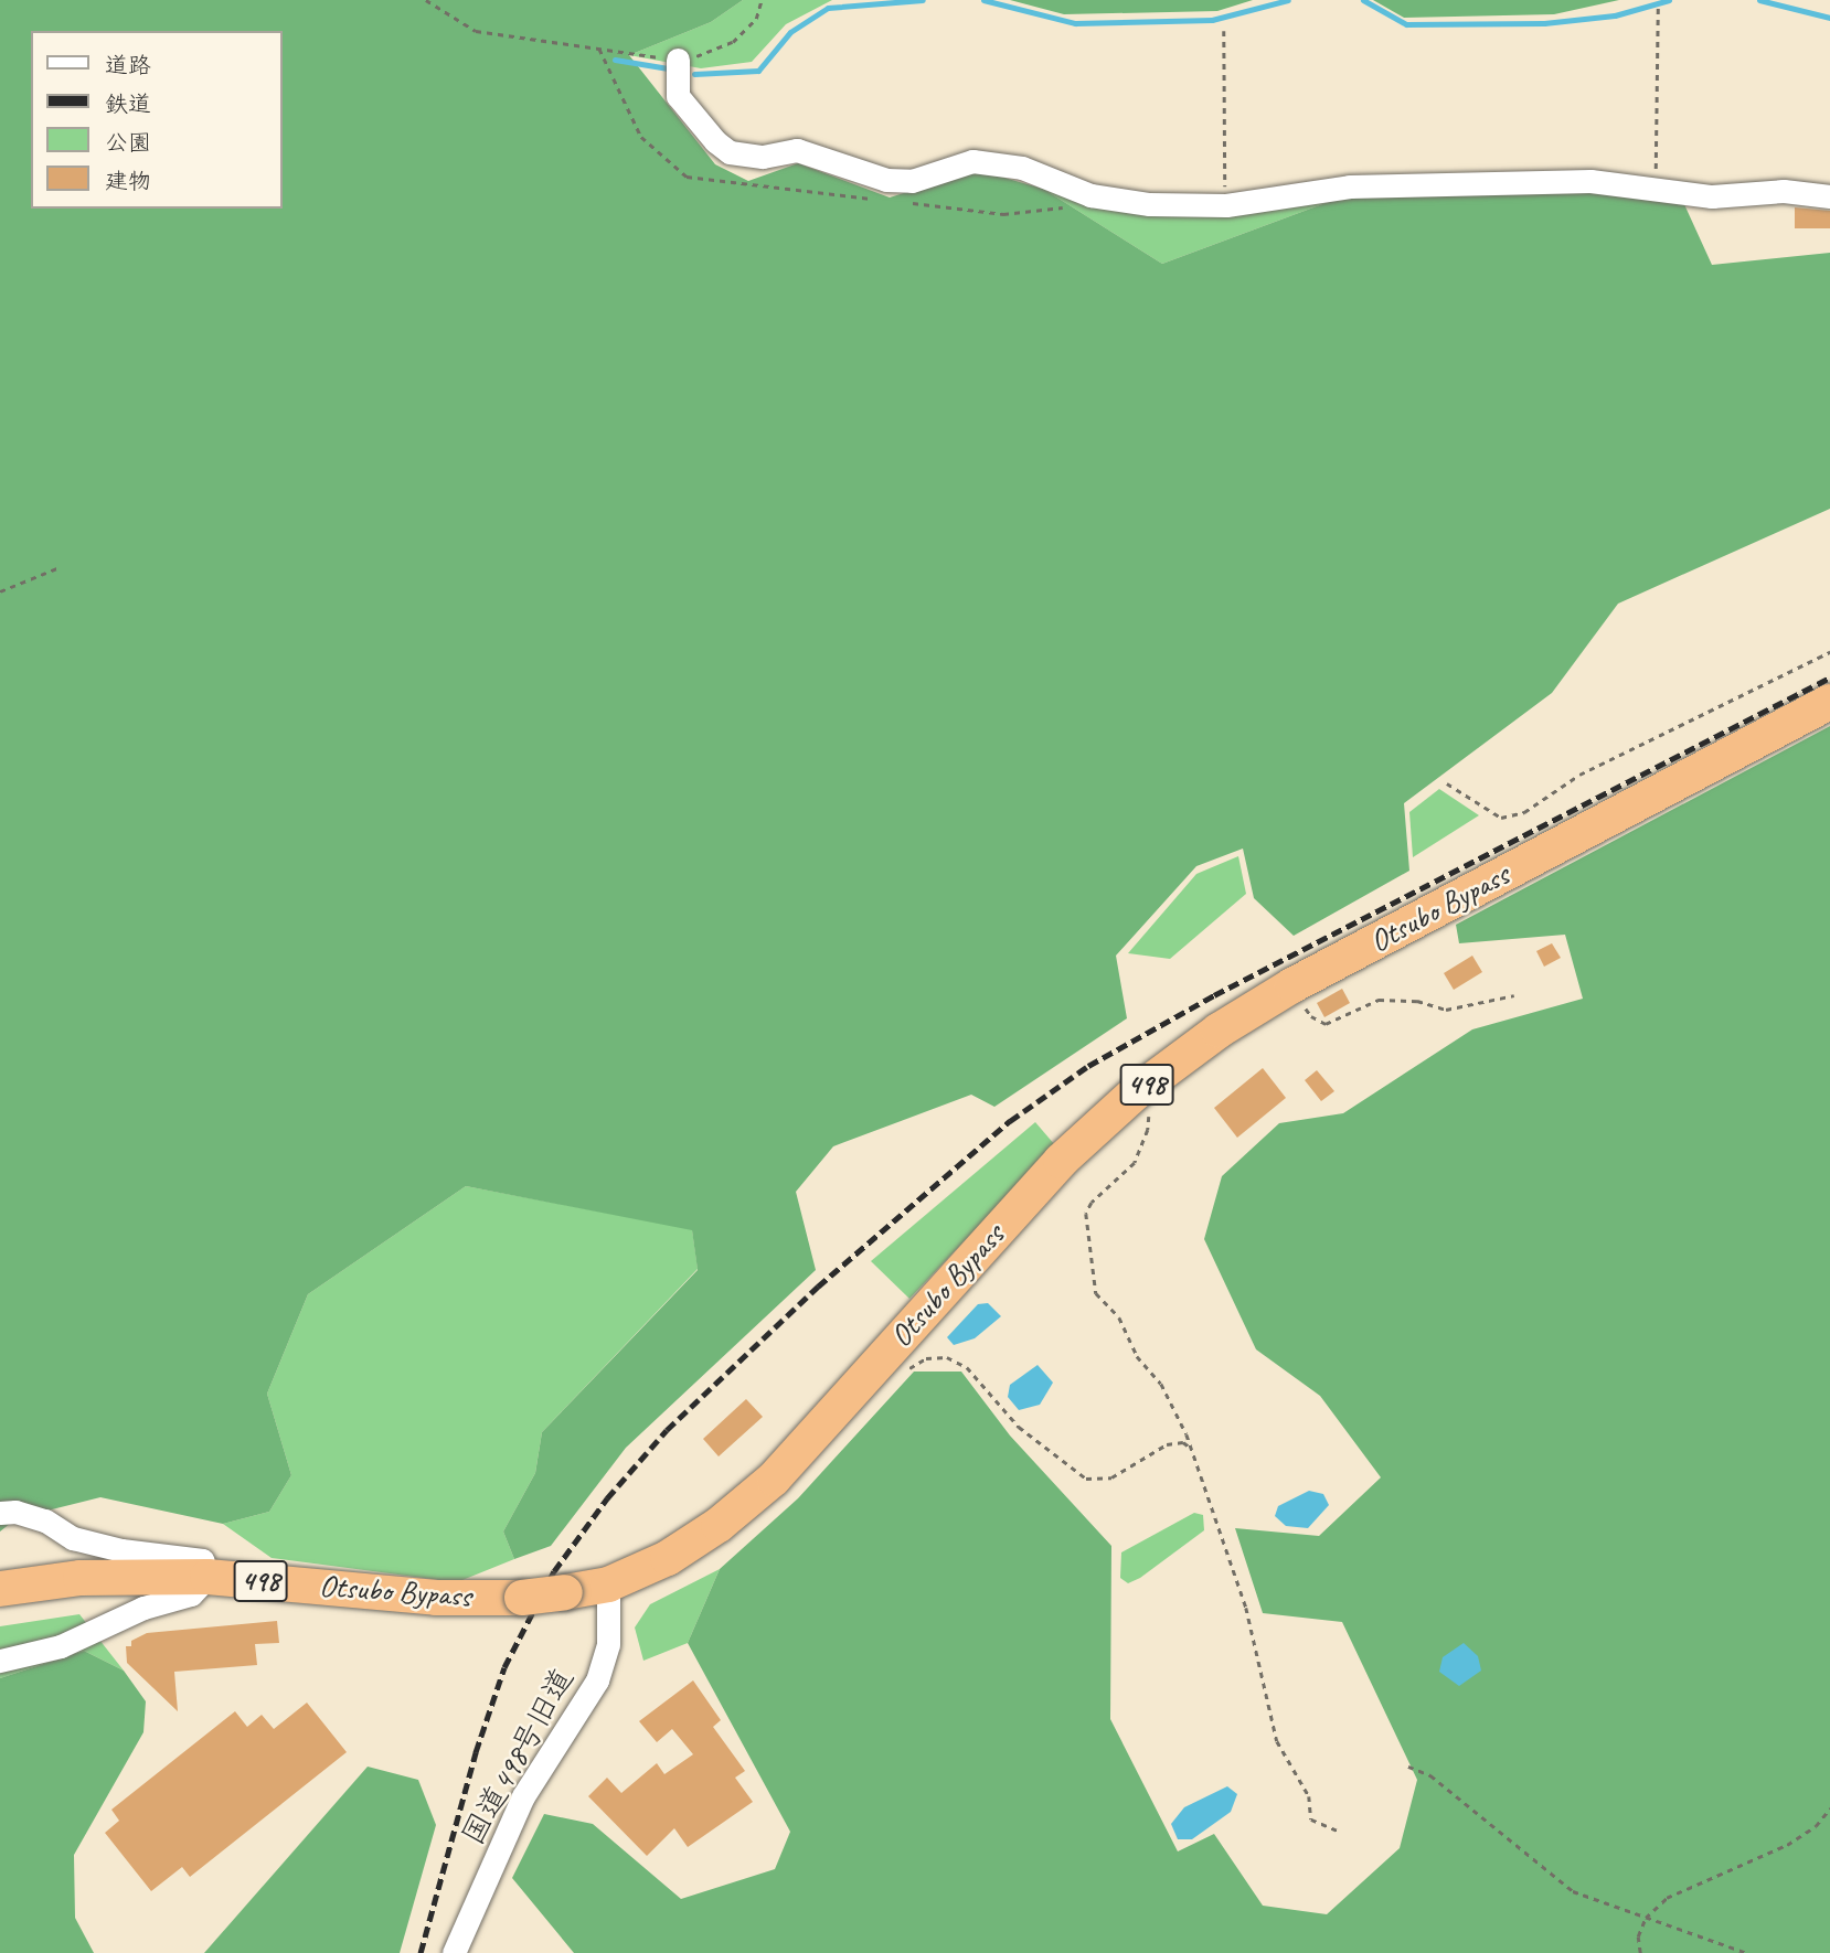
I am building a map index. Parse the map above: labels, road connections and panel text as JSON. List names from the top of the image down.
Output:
{
  "streets": {
    "highway": ["Otsubo Bypass", "498"],
    "street": ["国道498号旧道"]
  },
  "crossings": [
    ["Otsubo Bypass", "国道498号旧道"]
  ],
  "legend": [
    "道路",
    "鉄道",
    "公園",
    "建物"
  ]
}
